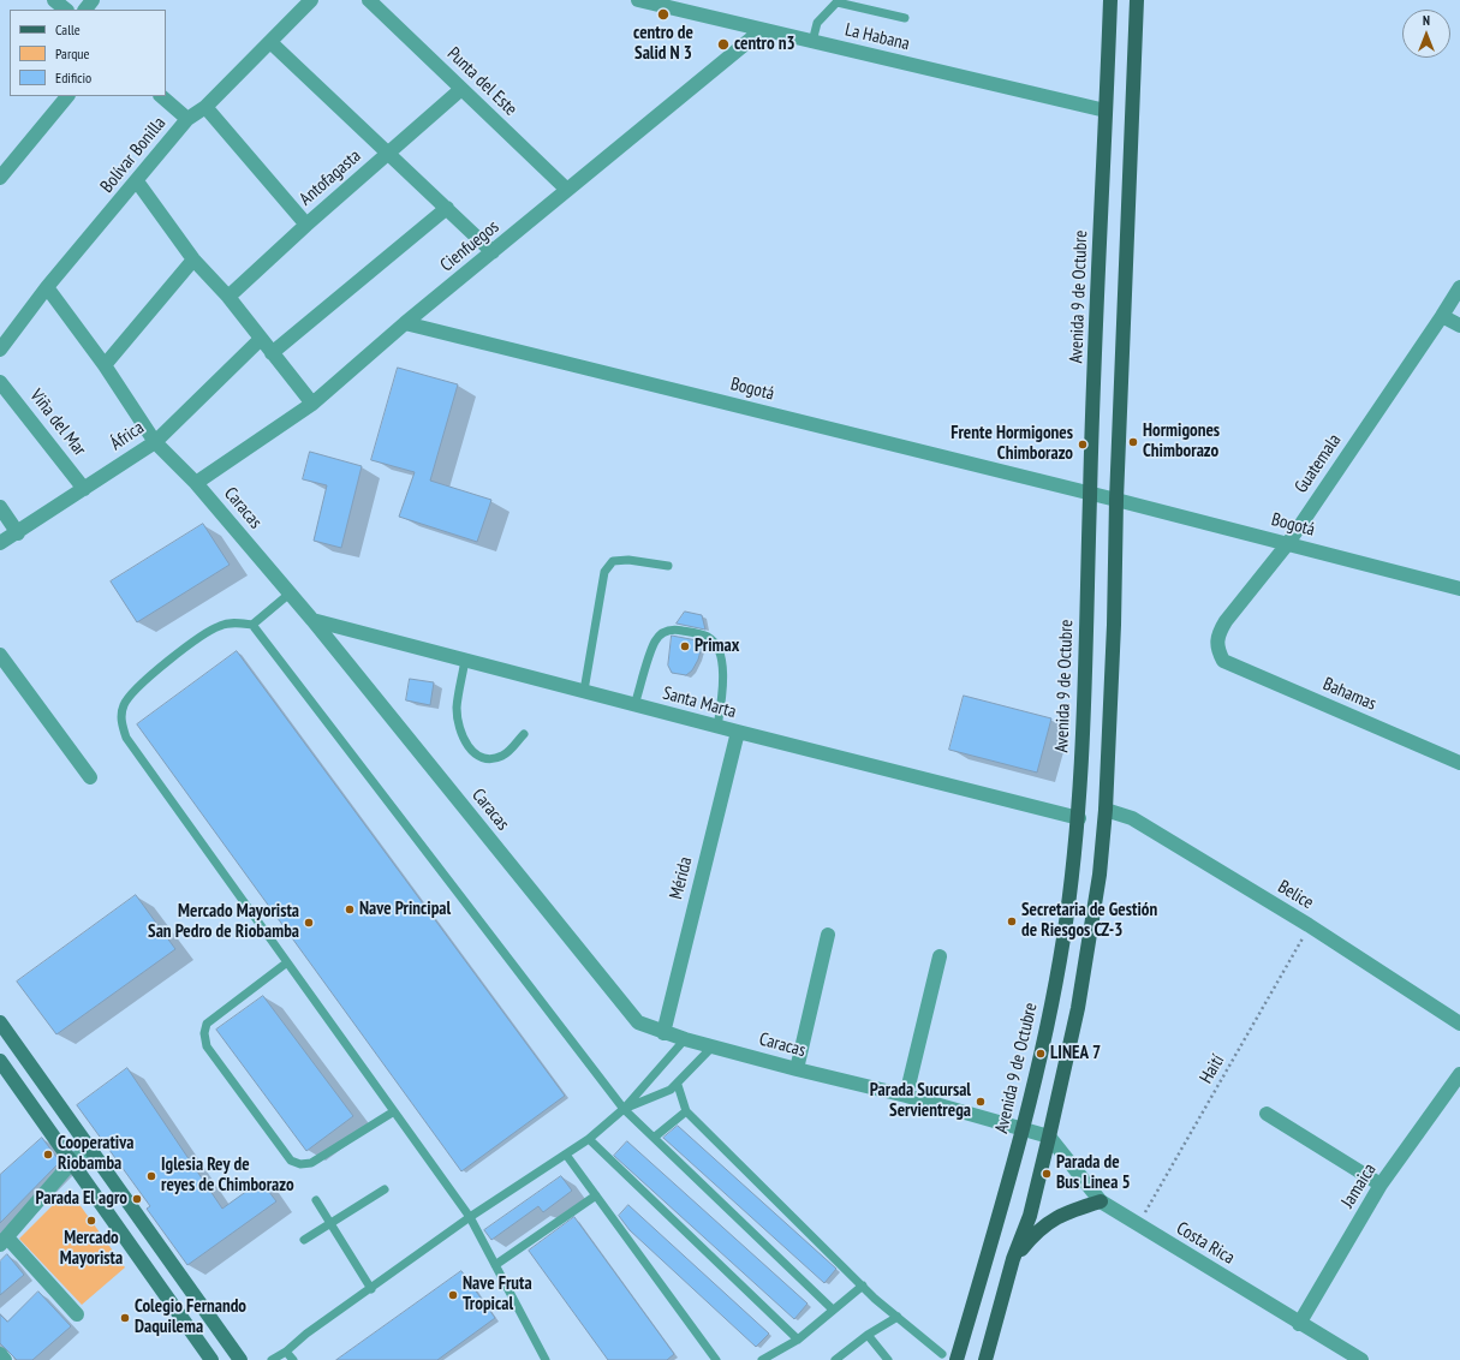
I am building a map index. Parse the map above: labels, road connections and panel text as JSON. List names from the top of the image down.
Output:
{
  "streets": {
    "main road": ["Avenida 9 de Octubre"],
    "street": [
      "La Habana",
      "Punta del Este",
      "Bolívar Bonilla",
      "Antofagasta",
      "Cienfuegos",
      "Bogotá",
      "Viña del Mar",
      "África",
      "Guatemala",
      "Caracas",
      "Bahamas",
      "Santa Marta",
      "Mérida",
      "Belice",
      "Jamaica",
      "Costa Rica"
    ],
    "path": ["Haití"]
  },
  "crossings": [
    ["La Habana", "Cienfuegos"],
    ["La Habana", "Avenida 9 de Octubre"],
    ["Punta del Este", "Antofagasta"],
    ["Punta del Este", "Cienfuegos"],
    ["Bolívar Bonilla", "Caracas"],
    ["Cienfuegos", "Bogotá"],
    ["Cienfuegos", "Caracas"],
    ["Avenida 9 de Octubre", "Bogotá"],
    ["Avenida 9 de Octubre", "Caracas"],
    ["Avenida 9 de Octubre", "Santa Marta"],
    ["Bogotá", "Guatemala"],
    ["Viña del Mar", "África"],
    ["África", "Caracas"],
    ["Guatemala", "Bahamas"],
    ["Caracas", "Santa Marta"],
    ["Caracas", "Mérida"],
    ["Caracas", "Costa Rica"],
    ["Santa Marta", "Mérida"],
    ["Belice", "Haití"],
    ["Haití", "Costa Rica"],
    ["Jamaica", "Costa Rica"]
  ],
  "places": [
    "centro de Salid N 3",
    "centro n3",
    "Hormigones Chimborazo",
    "Frente Hormigones Chimborazo",
    "Primax",
    "Nave Principal",
    "Secretaria de Gestión de Riesgos CZ-3",
    "Mercado Mayorista San Pedro de Riobamba",
    "LINEA 7",
    "Parada Sucursal Servientrega",
    "Cooperativa Riobamba",
    "Parada de Bus Linea 5",
    "Iglesia Rey de reyes de Chimborazo",
    "Parada El agro",
    "Mercado Mayorista",
    "Nave Fruta Tropical",
    "Colegio Fernando Daquilema"
  ],
  "legend": ["Calle", "Parque", "Edificio"],
  "north": "top"
}
